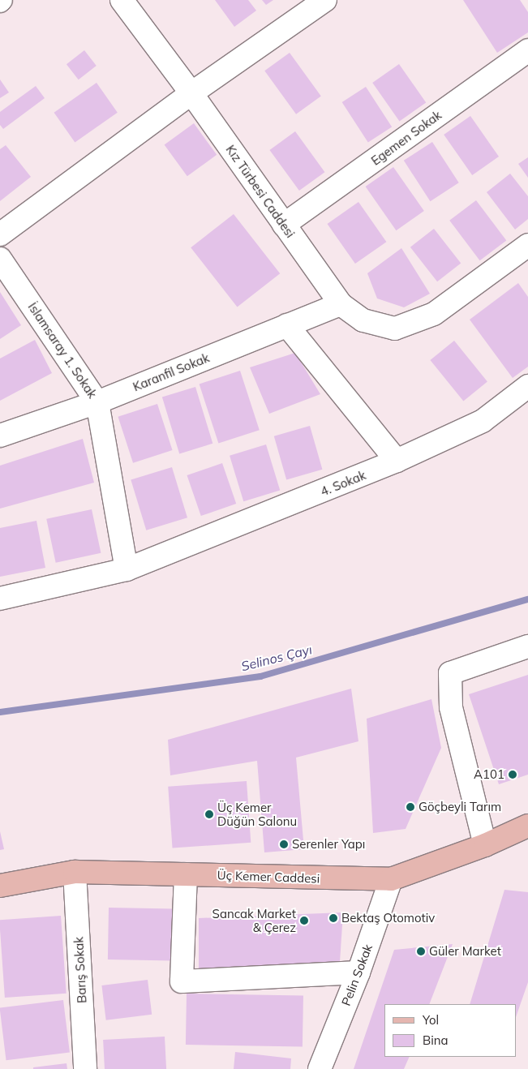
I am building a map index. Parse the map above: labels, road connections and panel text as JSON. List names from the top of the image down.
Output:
{
  "streets": {
    "main road": ["Üç Kemer Caddesi"],
    "street": [
      "Egemen Sokak",
      "Kız Türbesi Caddesi",
      "İslamsaray 1. Sokak",
      "Karanfil Sokak",
      "4. Sokak",
      "Barış Sokak",
      "Pelin Sokak"
    ]
  },
  "crossings": [
    ["Egemen Sokak", "Kız Türbesi Caddesi"],
    ["Kız Türbesi Caddesi", "Karanfil Sokak"],
    ["İslamsaray 1. Sokak", "Karanfil Sokak"],
    ["İslamsaray 1. Sokak", "4. Sokak"],
    ["Üç Kemer Caddesi", "Barış Sokak"],
    ["Üç Kemer Caddesi", "Pelin Sokak"]
  ],
  "water": ["Selinos Çayı"],
  "places": [
    "A101",
    "Göçbeyli Tarım",
    "Üç Kemer Düğün Salonu",
    "Serenler Yapı",
    "Bektaş Otomotiv",
    "Sancak Market & Çerez",
    "Güler Market"
  ],
  "legend": ["Yol", "Bina"]
}
